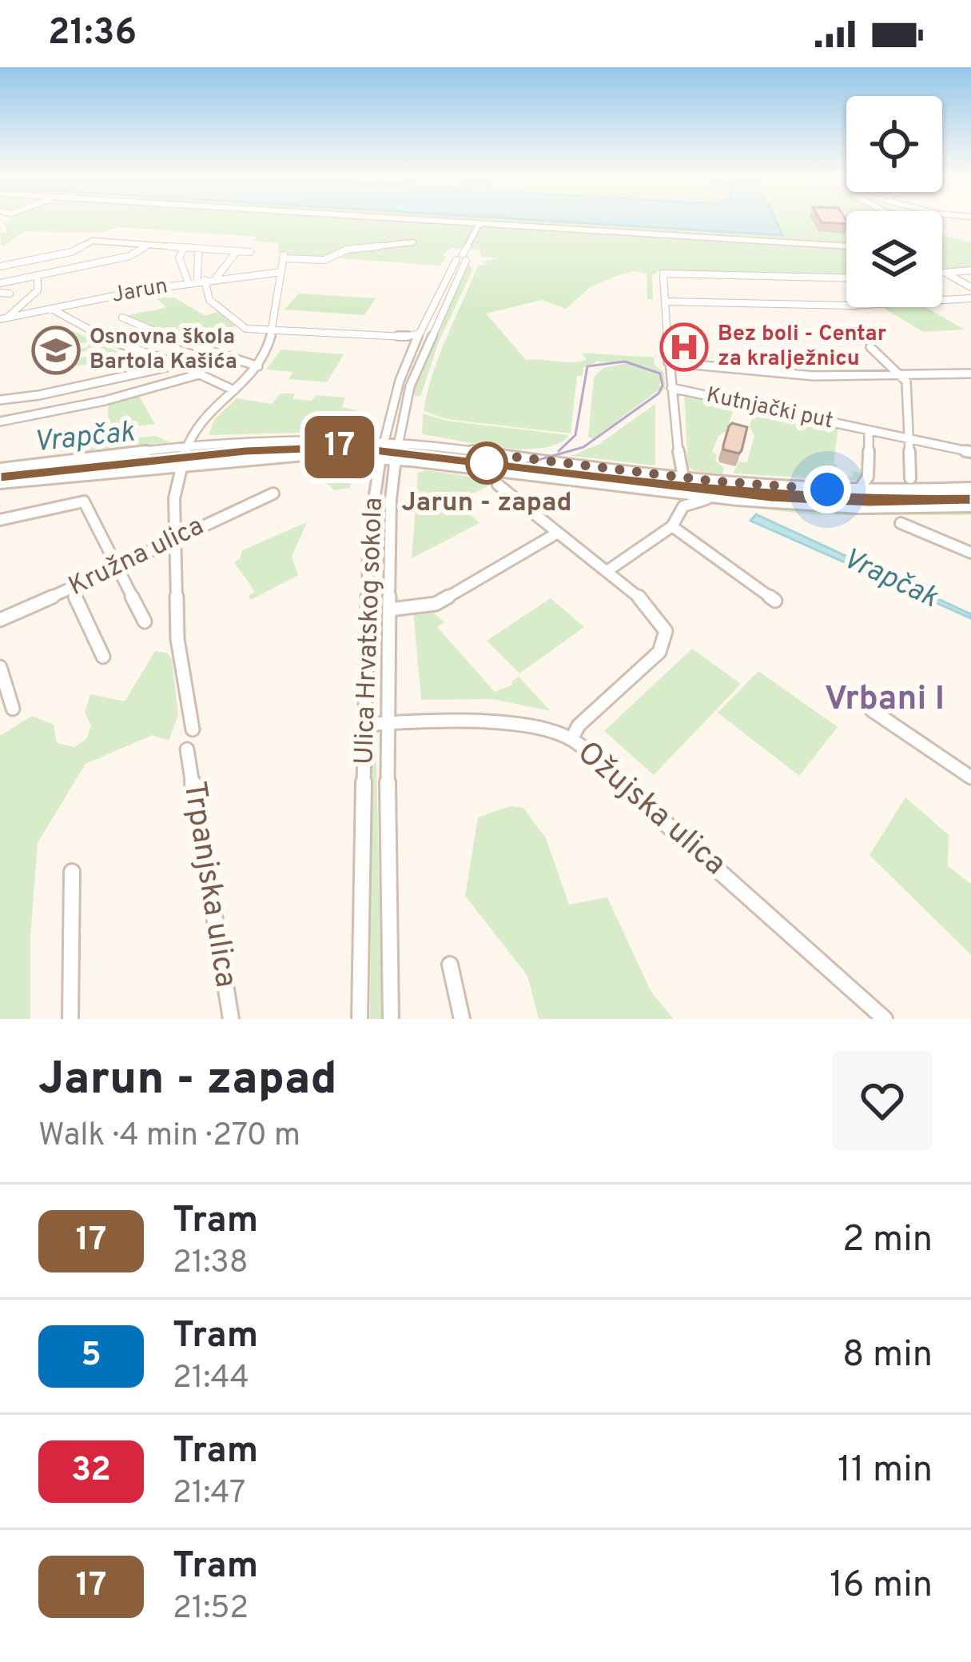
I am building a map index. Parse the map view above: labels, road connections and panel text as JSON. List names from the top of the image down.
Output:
{
  "streets": {
    "street": [
      "Jarun",
      "Kutnjački put",
      "Kružna ulica",
      "Ulica Hrvatskog sokola",
      "Ožujska ulica",
      "Trpanjska ulica"
    ]
  },
  "crossings": [
    ["Ulica Hrvatskog sokola", "Ožujska ulica"]
  ],
  "districts": ["Vrbani I"],
  "water": ["Vrapčak"],
  "places": {
    "hospital": ["Bez boli - Centar za kralježnicu"],
    "school or university": ["Osnovna škola Bartola Kašića"],
    "other": ["Jarun - zapad"]
  },
  "lines": ["tram line 17"],
  "page": {
    "status": "21:36",
    "on_map": "17",
    "heading": ["Jarun - zapad", "Walk · 4 min · 270 m"],
    "list": [
      {
        "mark": "17",
        "name": "Tram",
        "note": "21:38",
        "value": "2 min"
      },
      {
        "mark": "5",
        "name": "Tram",
        "note": "21:44",
        "value": "8 min"
      },
      {
        "mark": "32",
        "name": "Tram",
        "note": "21:47",
        "value": "11 min"
      },
      {
        "mark": "17",
        "name": "Tram",
        "note": "21:52",
        "value": "16 min"
      }
    ]
  }
}
